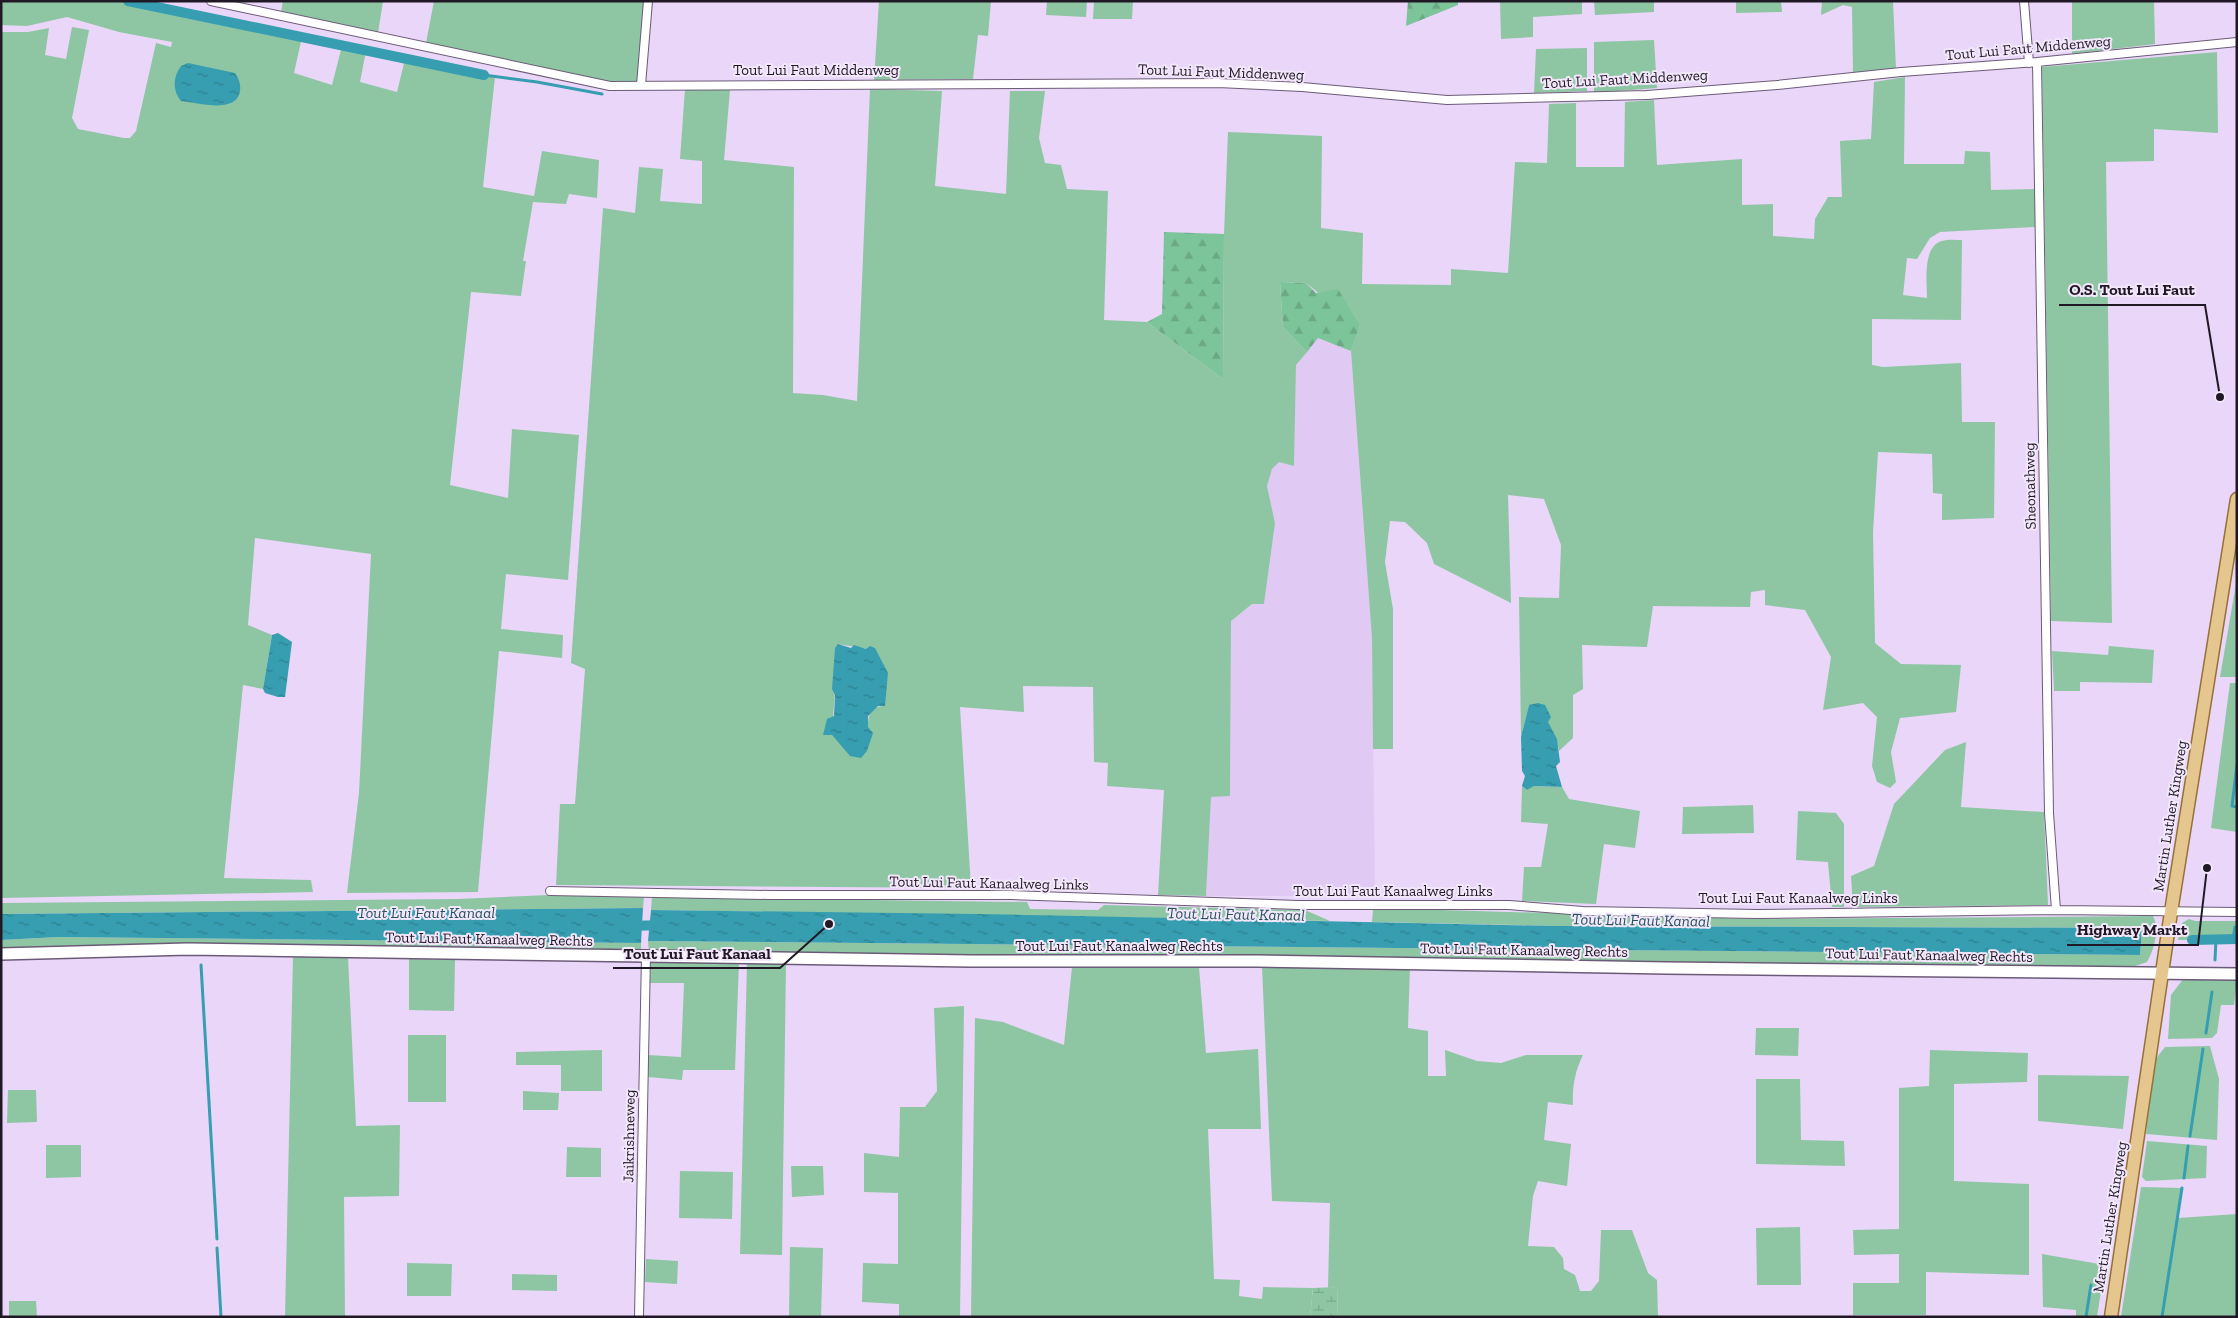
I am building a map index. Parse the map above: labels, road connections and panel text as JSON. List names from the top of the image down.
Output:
{
  "streets": {
    "main road": ["Martin Luther Kingweg"],
    "street": [
      "Tout Lui Faut Middenweg",
      "Sheonathweg",
      "Tout Lui Faut Kanaalweg Links",
      "Tout Lui Faut Kanaalweg Rechts",
      "Jaikrishneweg"
    ]
  },
  "crossings": [
    ["Tout Lui Faut Middenweg", "Sheonathweg"],
    ["Sheonathweg", "Tout Lui Faut Kanaalweg Links"],
    ["Martin Luther Kingweg", "Tout Lui Faut Kanaalweg Links"],
    ["Martin Luther Kingweg", "Tout Lui Faut Kanaalweg Rechts"],
    ["Tout Lui Faut Kanaalweg Rechts", "Jaikrishneweg"]
  ],
  "water": ["Tout Lui Faut Kanaal"],
  "places": ["O.S. Tout Lui Faut", "Highway Markt", "Tout Lui Faut Kanaal"]
}
